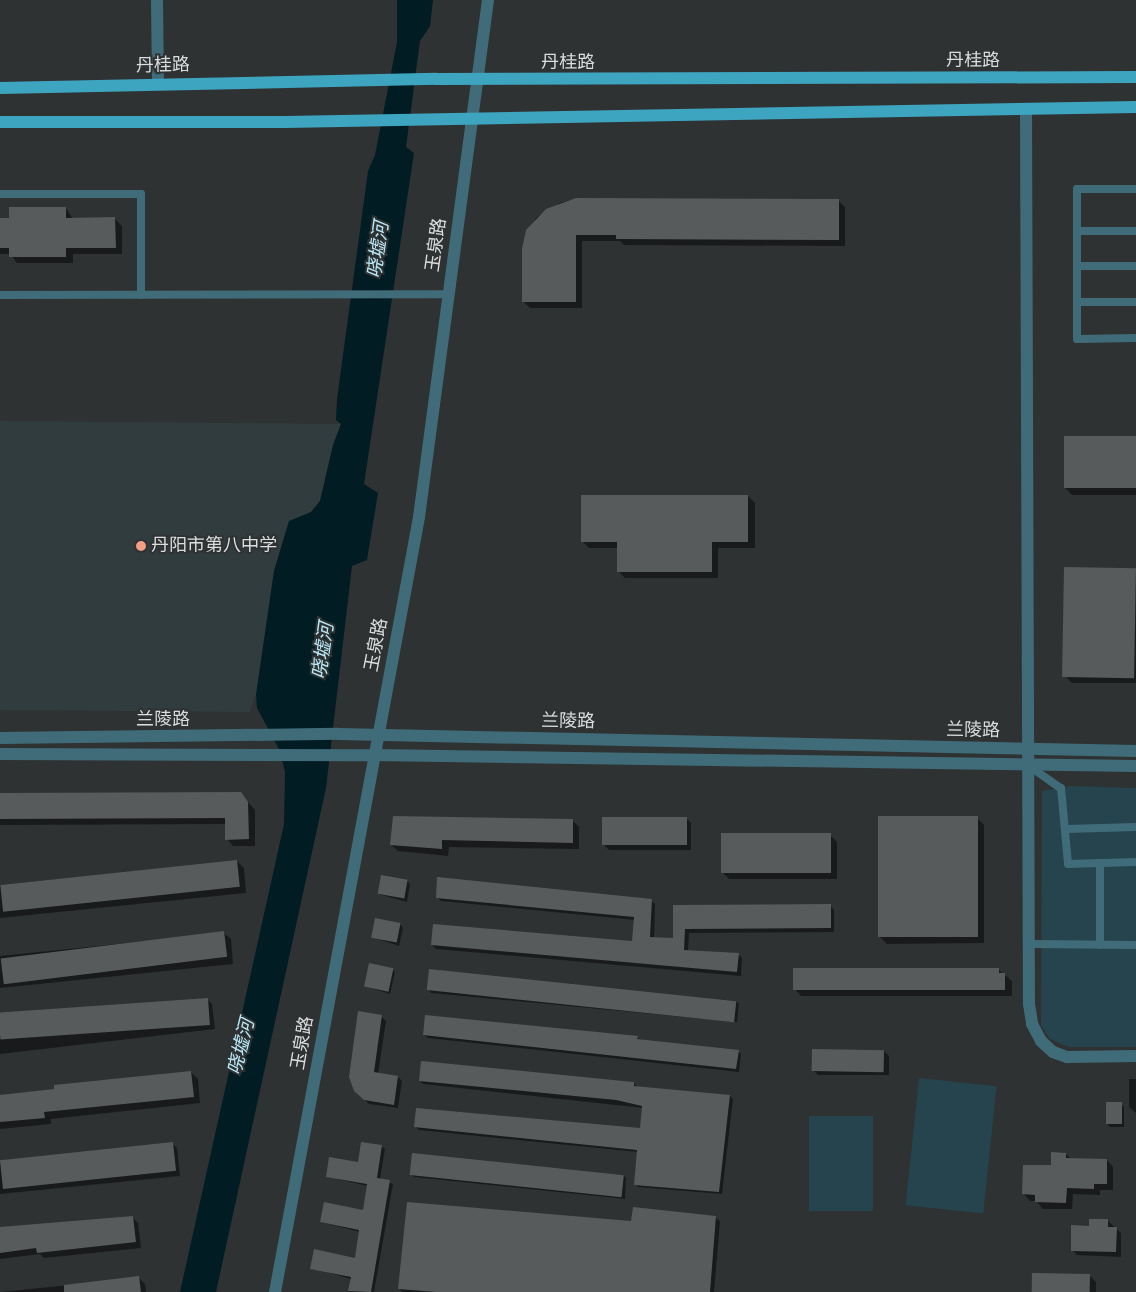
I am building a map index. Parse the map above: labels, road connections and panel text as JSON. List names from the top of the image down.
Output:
{
  "streets": {
    "main road": ["丹桂路"],
    "street": ["玉泉路", "兰陵路"]
  },
  "crossings": [
    ["丹桂路", "玉泉路"],
    ["玉泉路", "兰陵路"]
  ],
  "water": ["哓墟河"],
  "places": ["丹阳市第八中学"]
}
